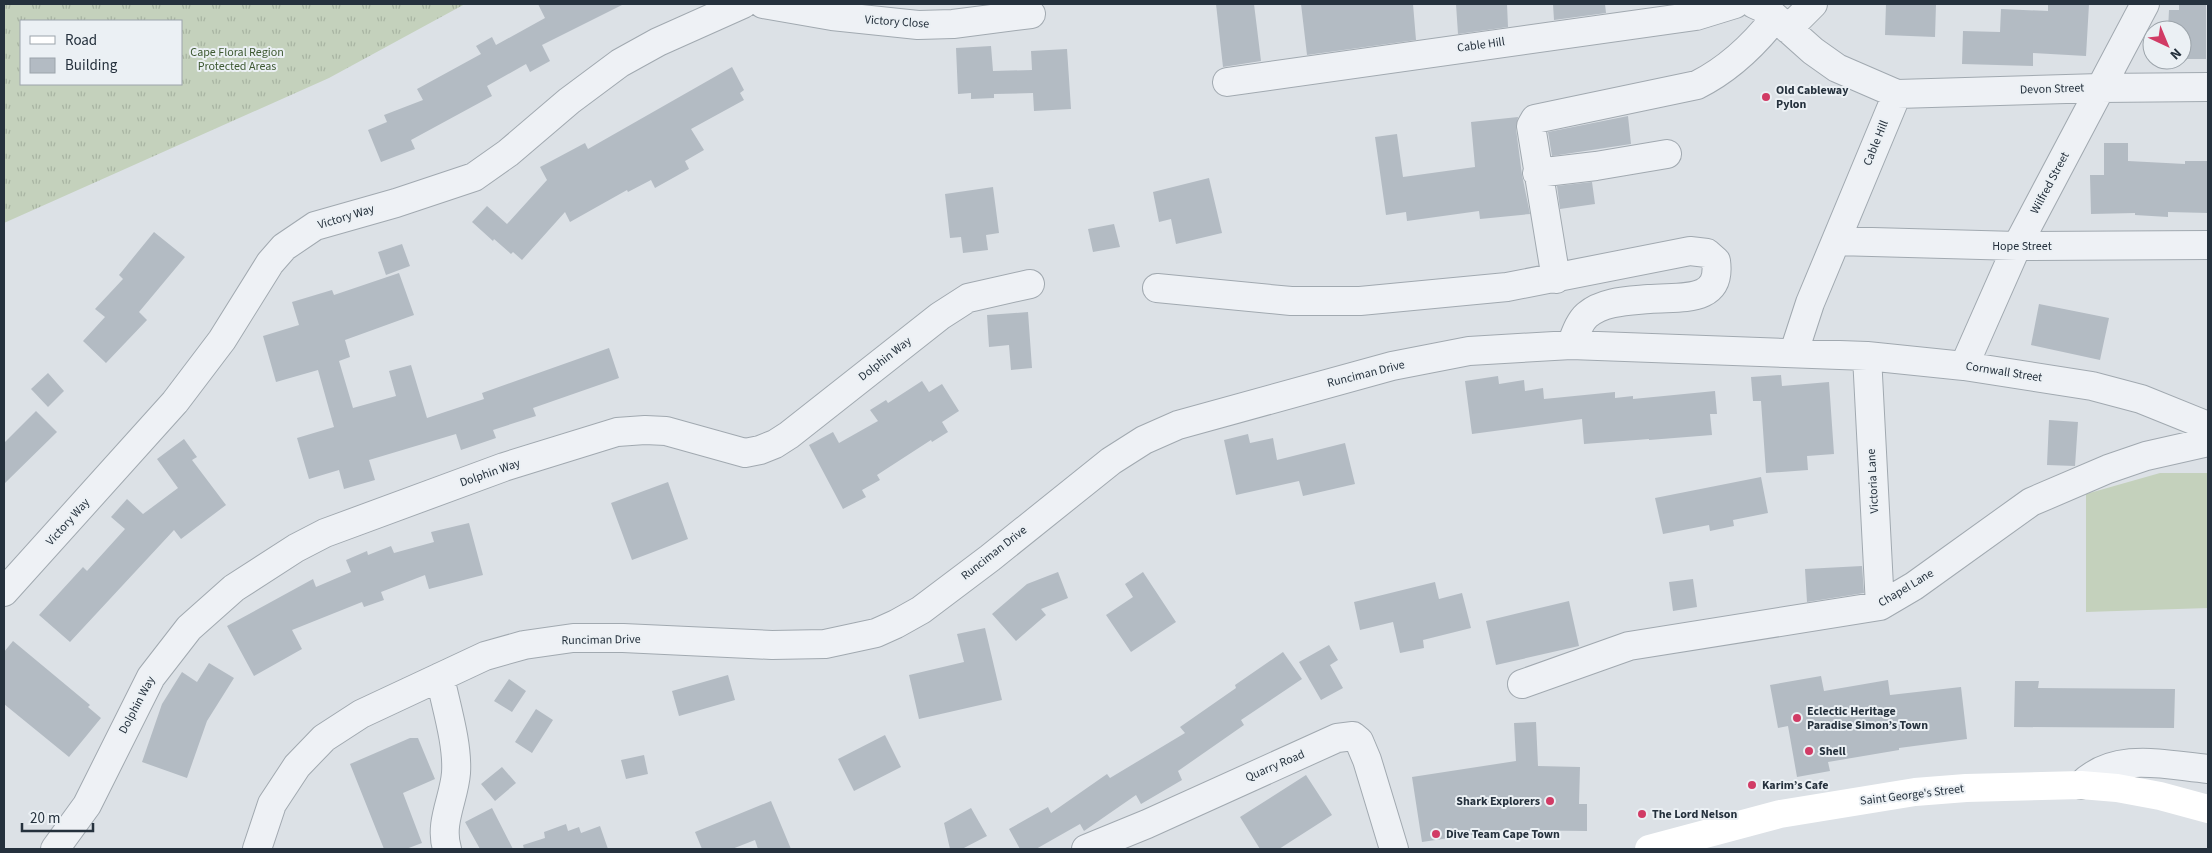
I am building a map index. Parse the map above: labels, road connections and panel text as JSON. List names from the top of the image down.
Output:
{
  "streets": {
    "main road": ["Saint George's Street"],
    "street": [
      "Victory Close",
      "Cable Hill",
      "Devon Street",
      "Wilfred Street",
      "Victory Way",
      "Hope Street",
      "Dolphin Way",
      "Cornwall Street",
      "Runciman Drive",
      "Victoria Lane",
      "Chapel Lane",
      "Quarry Road"
    ]
  },
  "crossings": [
    ["Cable Hill", "Devon Street"],
    ["Cable Hill", "Hope Street"],
    ["Cable Hill", "Cornwall Street"],
    ["Cable Hill", "Runciman Drive"],
    ["Devon Street", "Wilfred Street"],
    ["Wilfred Street", "Hope Street"],
    ["Wilfred Street", "Cornwall Street"],
    ["Cornwall Street", "Runciman Drive"],
    ["Cornwall Street", "Victoria Lane"],
    ["Victoria Lane", "Chapel Lane"]
  ],
  "parks": ["Cape Floral Region Protected Areas"],
  "places": [
    "Old Cableway Pylon",
    "Eclectic Heritage Paradise Simon’s Town",
    "Shell",
    "Karim’s Cafe",
    "Shark Explorers",
    "The Lord Nelson",
    "Dive Team Cape Town"
  ],
  "legend": ["Road", "Building"],
  "scale_bar": "20 m",
  "north": "bottom right"
}
